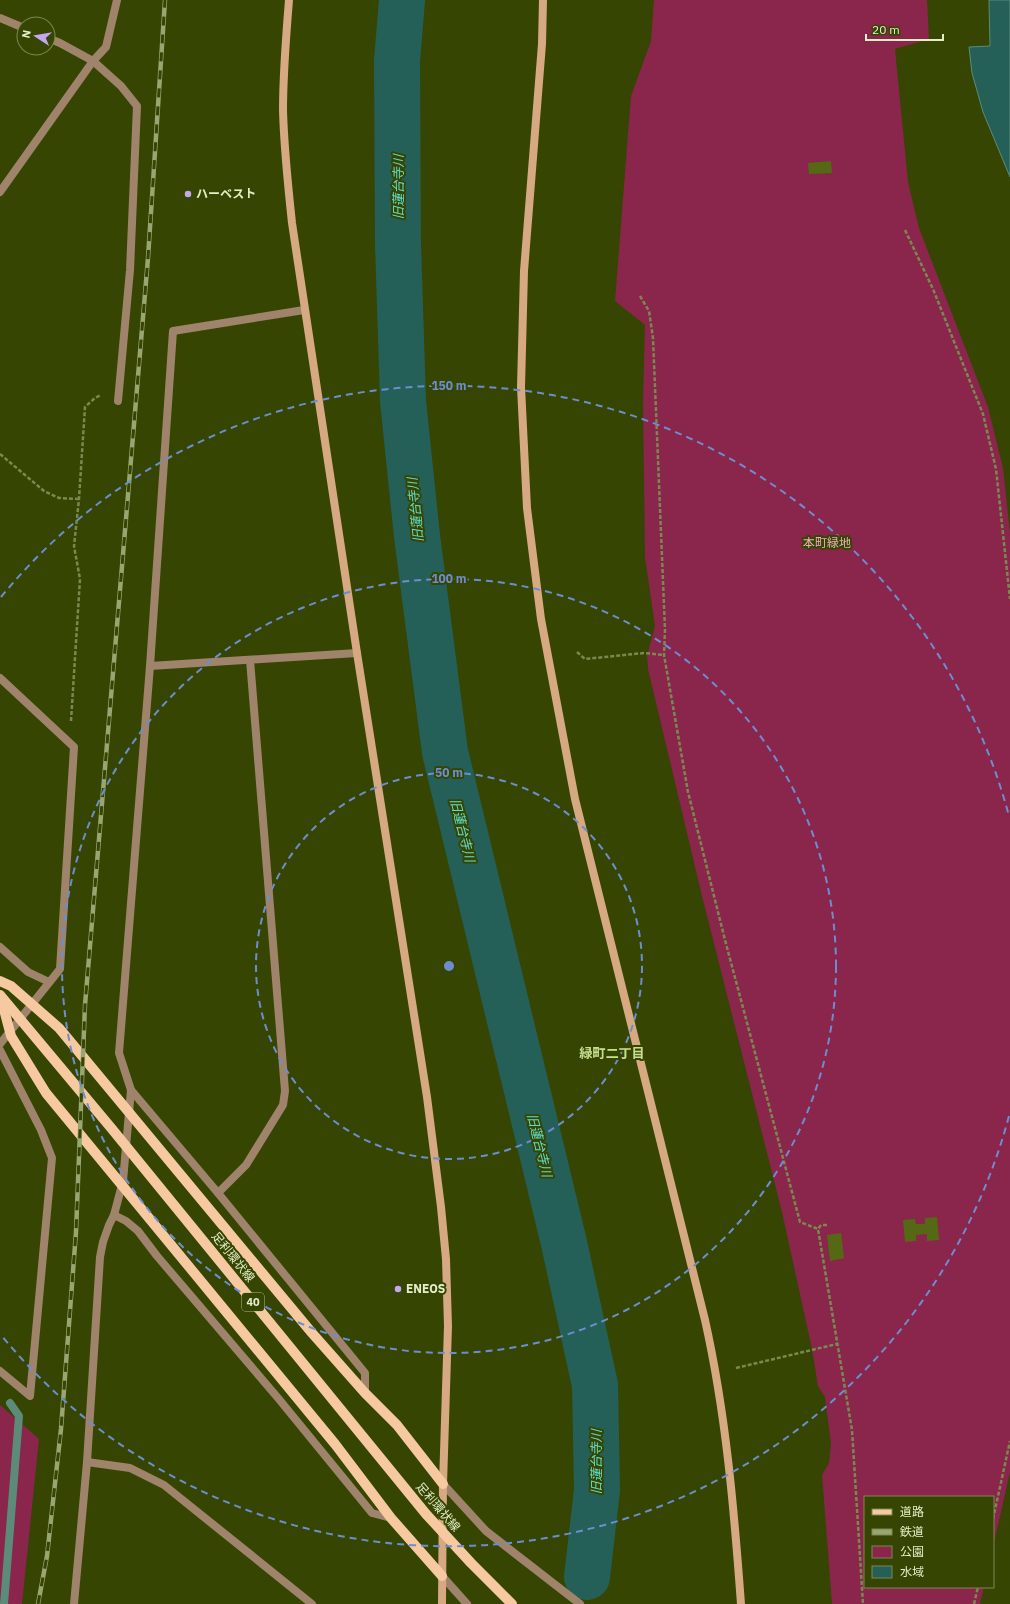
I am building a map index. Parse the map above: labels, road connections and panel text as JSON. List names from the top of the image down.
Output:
{
  "streets": {
    "main road": ["足利環状線", "40"]
  },
  "districts": ["緑町二丁目"],
  "water": ["旧蓮台寺川"],
  "parks": ["本町緑地"],
  "places": ["ハーベスト", "ENEOS"],
  "legend": [
    "道路",
    "鉄道",
    "公園",
    "水域"
  ],
  "scale_bar": "20 m",
  "north": "left",
  "rings": ["150 m", "100 m", "50 m"]
}
